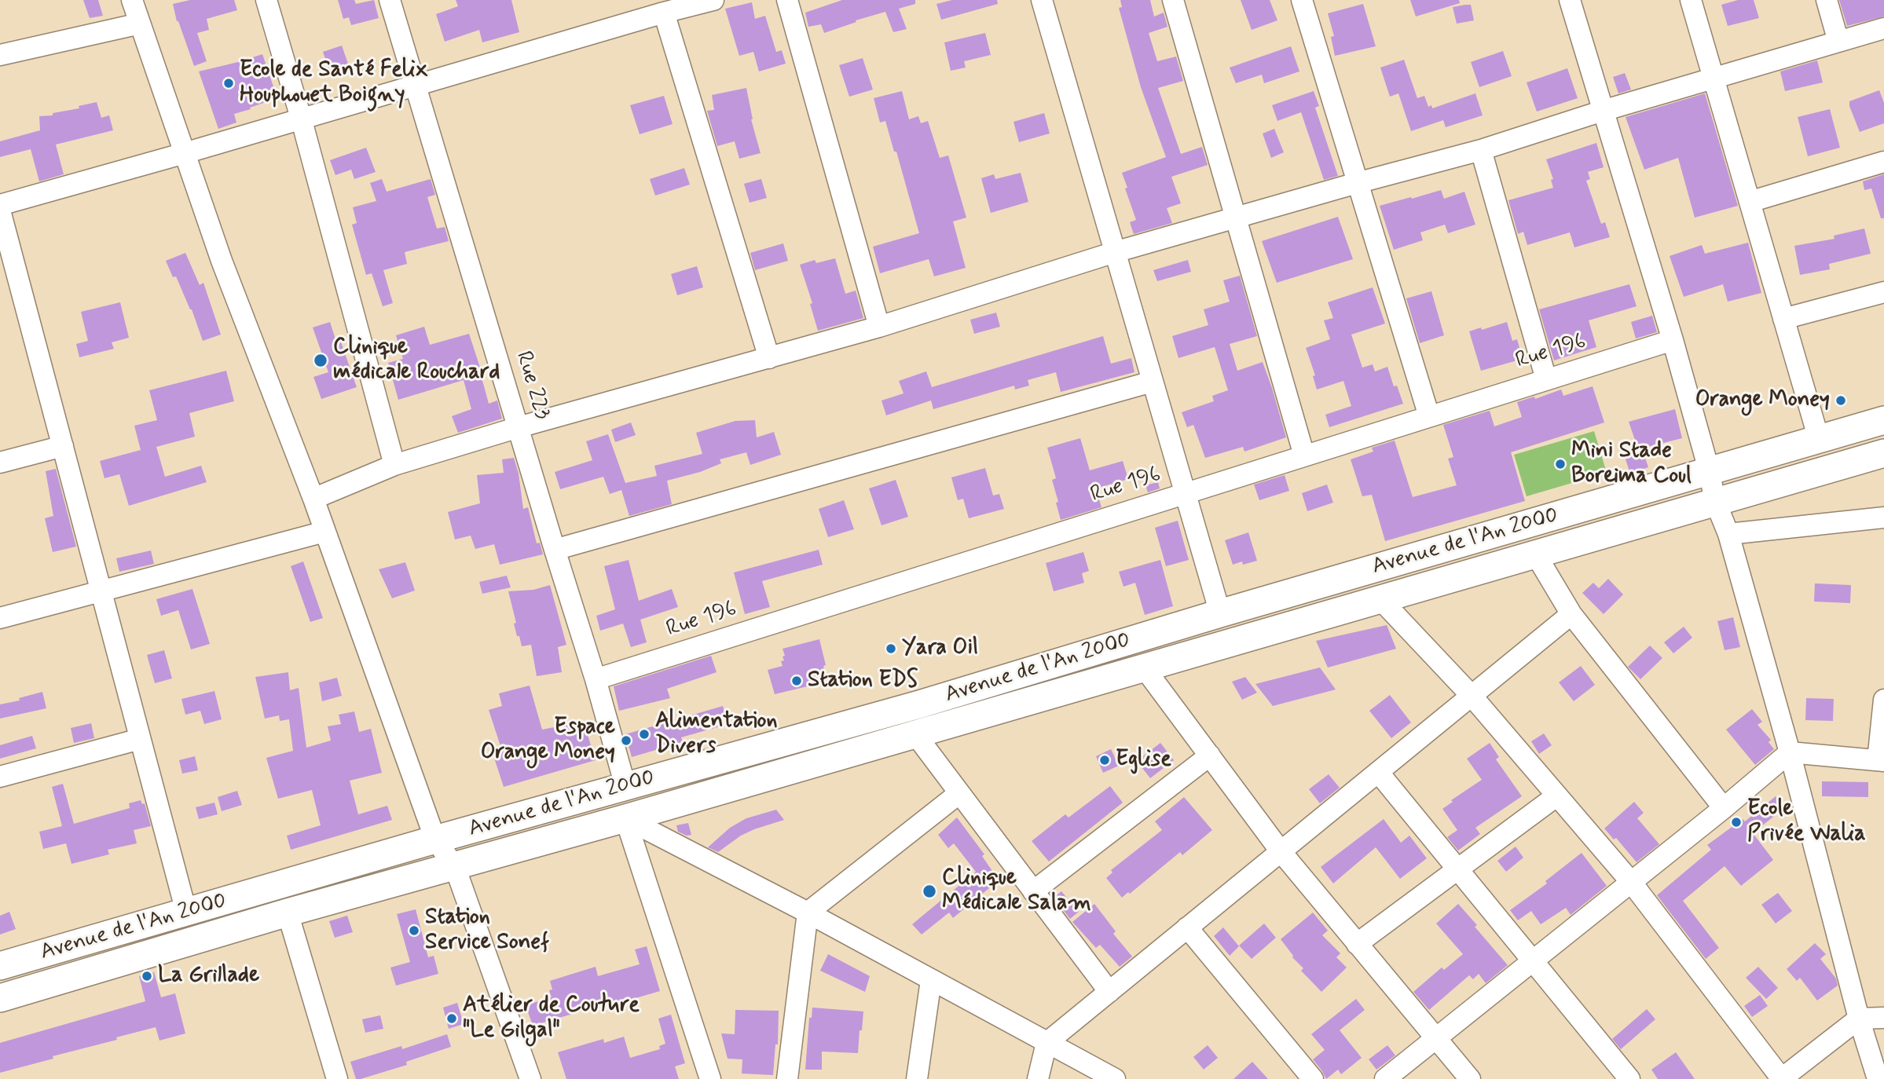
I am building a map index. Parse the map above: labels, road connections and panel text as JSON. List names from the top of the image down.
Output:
{
  "streets": {
    "main road": ["Avenue de l'An 2000"],
    "street": ["Rue 196", "Rue 223"]
  },
  "crossings": [
    ["Rue 196", "Rue 223"],
    ["Rue 223", "Avenue de l'An 2000"]
  ],
  "places": [
    "Ecole de Santé Felix Houphouet Boigny",
    "Clinique médicale Rouchard",
    "Orange Money",
    "Mini Stade Boreima Coul",
    "Yara Oil",
    "Station EDS",
    "Alimentation Divers",
    "Espace Orange Money",
    "Eglise",
    "Ecole Privée Walia",
    "Clinique Médicale Salam",
    "Station Service Sonef",
    "La Grillade",
    "Atélier de Couture \"Le Gilgal\""
  ]
}
